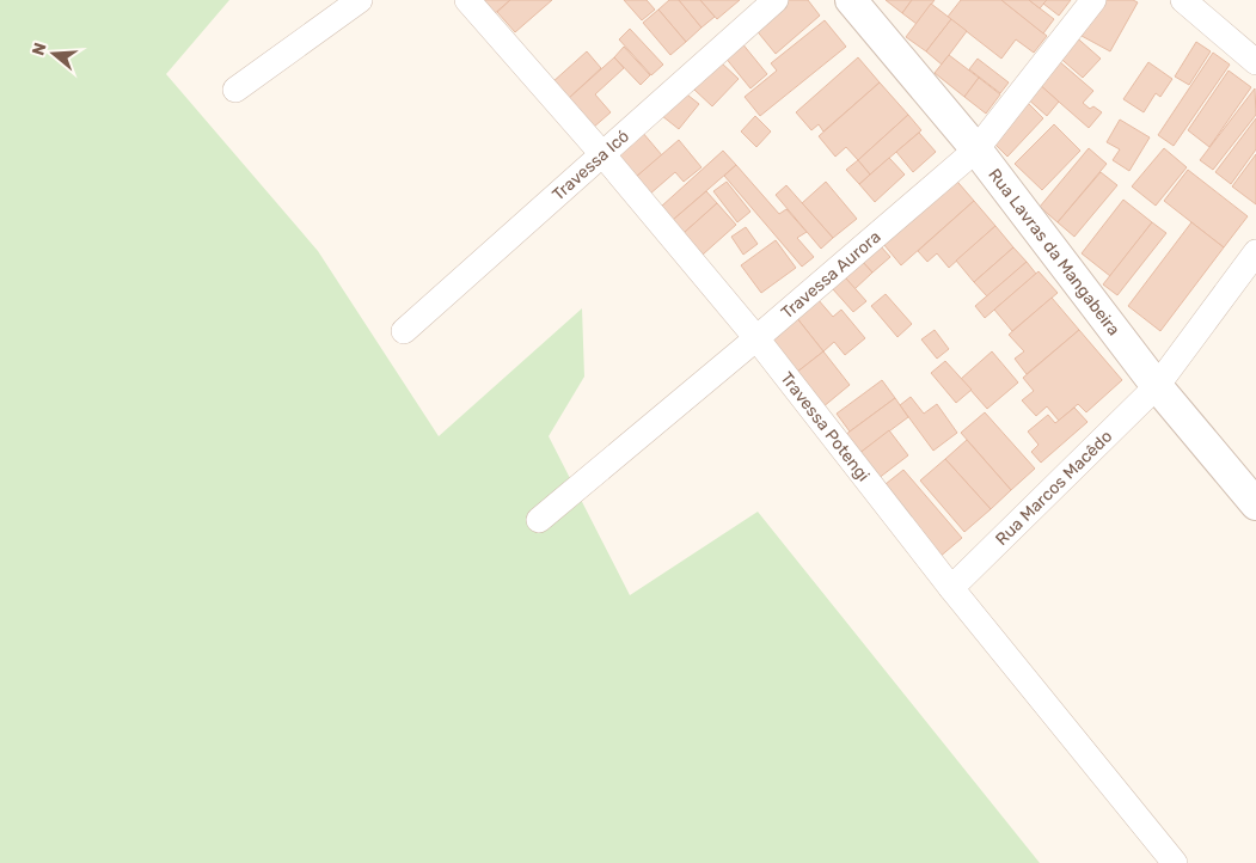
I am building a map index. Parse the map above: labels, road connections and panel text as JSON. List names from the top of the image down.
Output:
{
  "streets": {
    "street": [
      "Travessa Icó",
      "Rua Lavras da Mangabeira",
      "Travessa Aurora",
      "Travessa Potengi",
      "Rua Marcos Macêdo"
    ]
  },
  "crossings": [
    ["Travessa Icó", "Travessa Potengi"],
    ["Rua Lavras da Mangabeira", "Travessa Aurora"],
    ["Rua Lavras da Mangabeira", "Rua Marcos Macêdo"],
    ["Travessa Aurora", "Travessa Potengi"],
    ["Travessa Potengi", "Rua Marcos Macêdo"]
  ],
  "north": "left"
}
